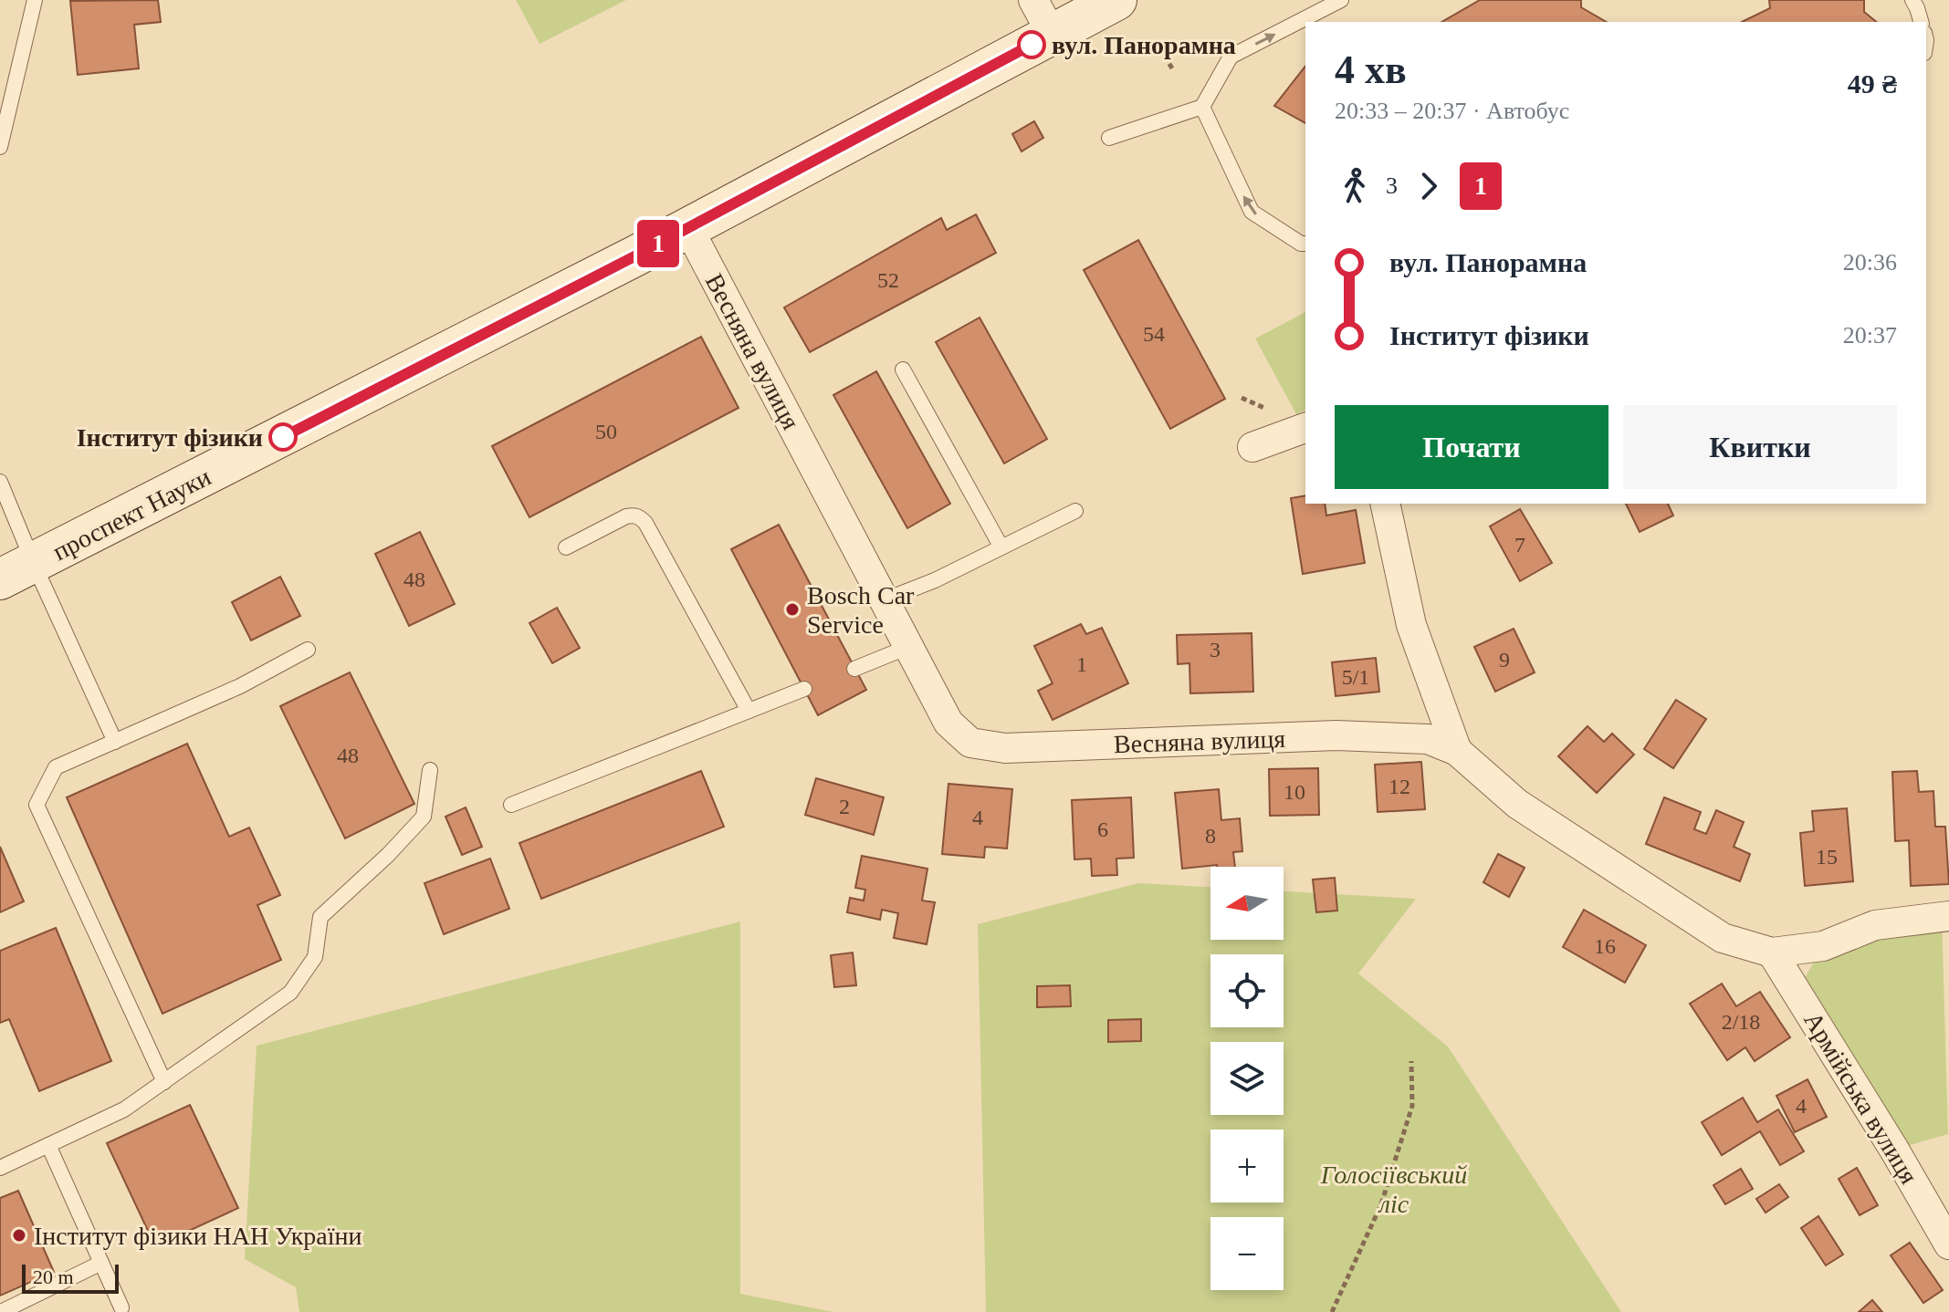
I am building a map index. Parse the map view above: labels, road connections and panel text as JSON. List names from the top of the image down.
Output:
{
  "streets": {
    "main road": ["проспект Науки"],
    "street": ["Весняна вулиця", "Армійська вулиця"]
  },
  "crossings": [
    ["Весняна вулиця", "проспект Науки"],
    ["Весняна вулиця", "Армійська вулиця"]
  ],
  "parks": ["Голосіївський ліс"],
  "places": [
    "вул. Панорамна",
    "Інститут фізики",
    "Bosch Car Service",
    "Інститут фізики НАН України"
  ],
  "lines": ["bus line 1"],
  "house_numbers": [
    "52",
    "54",
    "50",
    "7",
    "48",
    "3",
    "9",
    "1",
    "5/1",
    "48",
    "12",
    "10",
    "2",
    "4",
    "6",
    "8",
    "15",
    "16",
    "2/18",
    "4"
  ],
  "scale_bar": "20 m",
  "north": "left",
  "page": {
    "on_map": "1",
    "heading": ["4 хв", "20:33 – 20:37 · Автобус", "49 ₴"],
    "legs": ["3", "1"],
    "list": [
      {
        "name": "вул. Панорамна",
        "value": "20:36"
      },
      {
        "name": "Інститут фізики",
        "value": "20:37"
      }
    ],
    "buttons": ["Почати", "Квитки"],
    "map_buttons": ["+", "−"],
    "scale": "20 m"
  }
}
